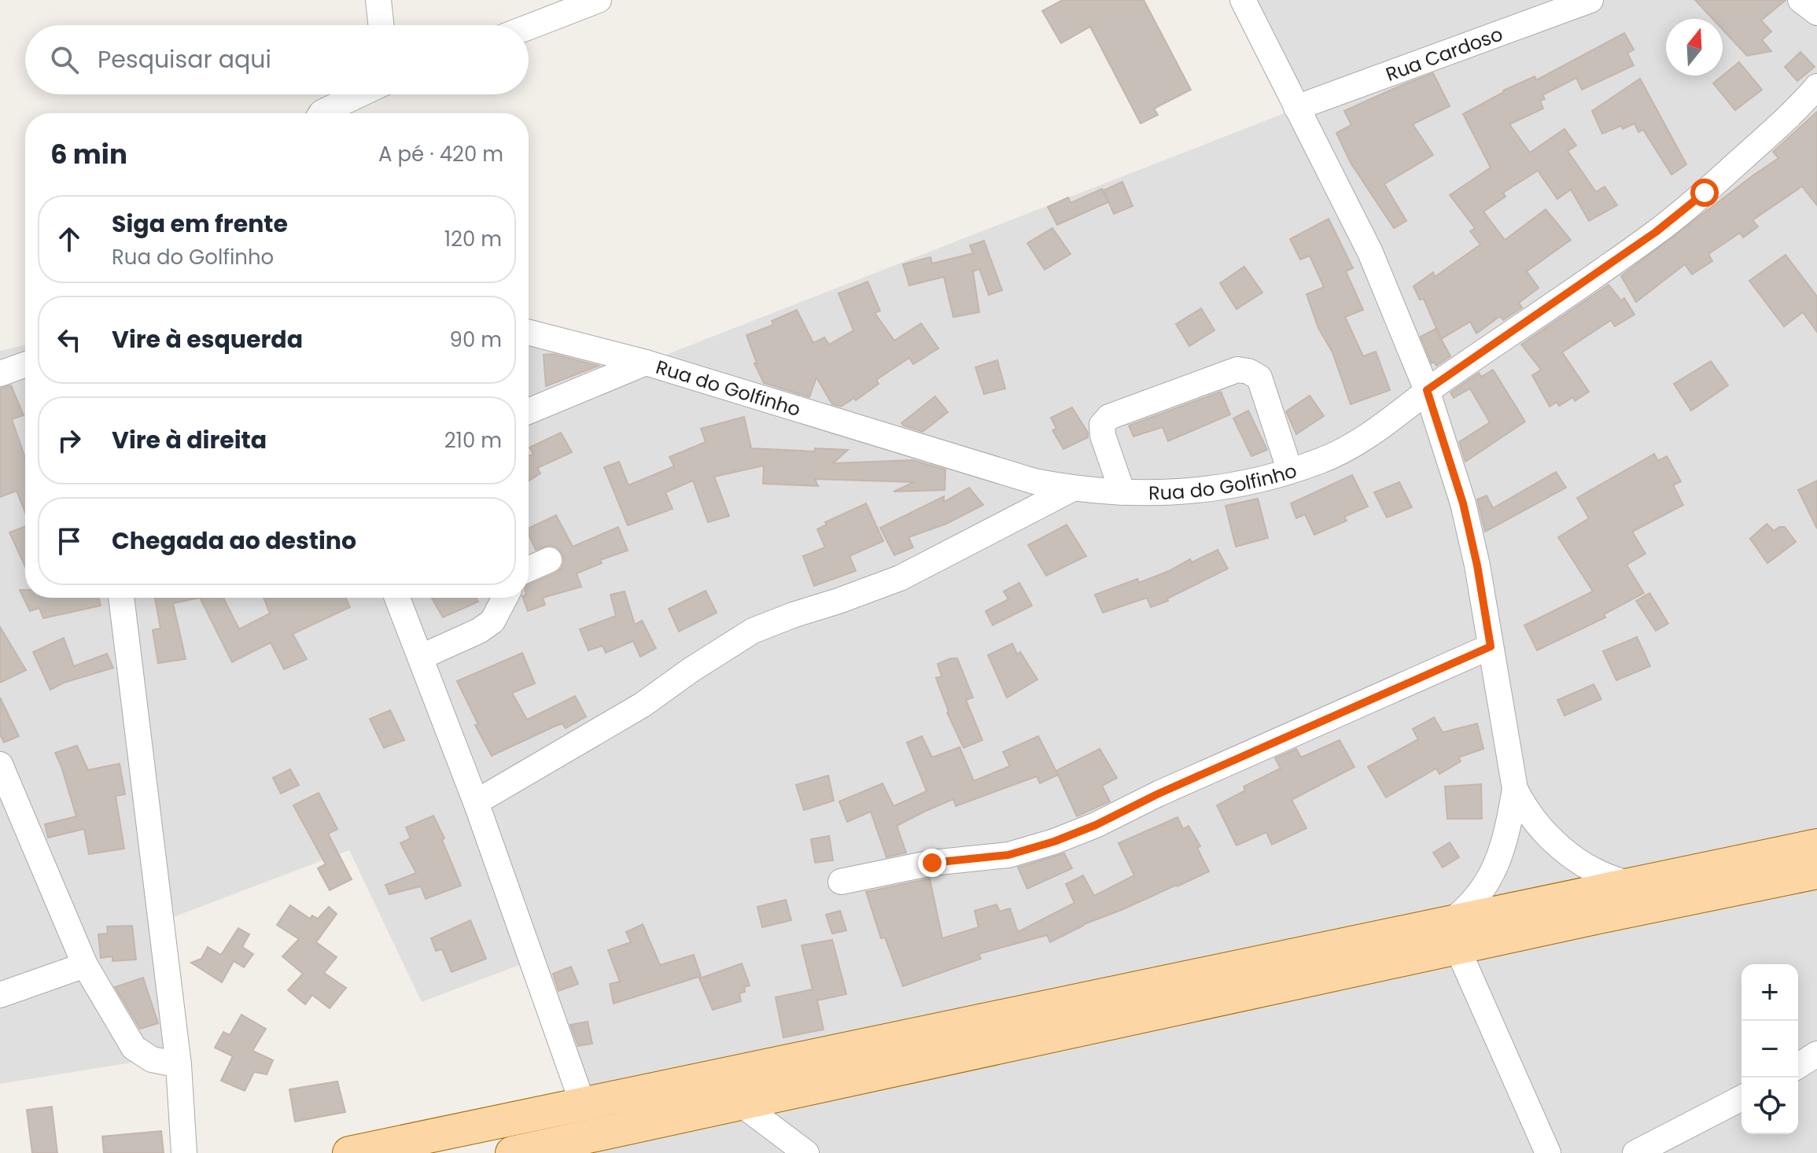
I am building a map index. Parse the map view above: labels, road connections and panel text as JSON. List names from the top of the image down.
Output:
{
  "streets": {
    "street": ["Rua Cardoso", "Rua do Golfinho"]
  },
  "north": "top",
  "page": {
    "search": "Pesquisar aqui",
    "heading": ["6 min", "A pé · 420 m"],
    "list": [
      ["Siga em frente", "Rua do Golfinho", "120 m"],
      ["Vire à esquerda", "90 m"],
      ["Vire à direita", "210 m"],
      "Chegada ao destino"
    ],
    "map_buttons": ["+", "−"]
  }
}
